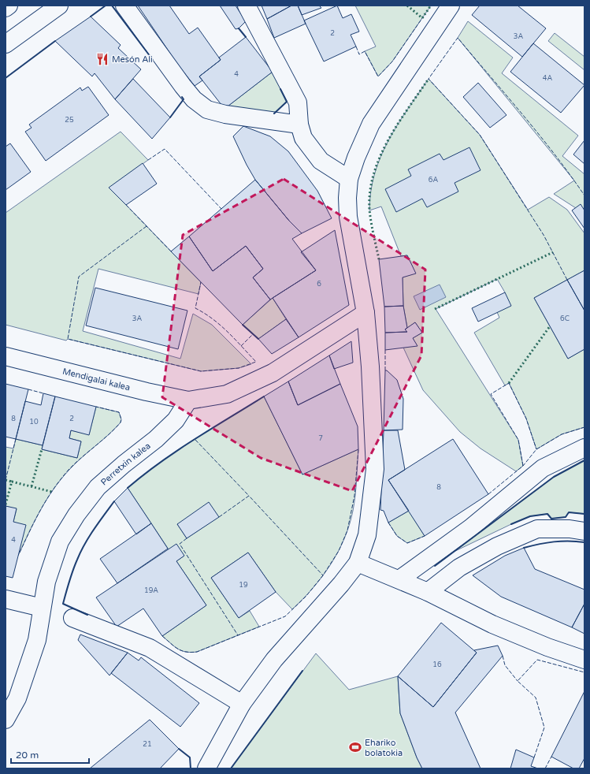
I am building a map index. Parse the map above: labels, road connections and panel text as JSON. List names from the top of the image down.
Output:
{
  "streets": {
    "street": ["Mendigalai kalea", "Perretxin kalea"]
  },
  "crossings": [
    ["Mendigalai kalea", "Perretxin kalea"]
  ],
  "places": {
    "restaurant": ["Mesón Ali"],
    "sports": ["Ehariko bolatokia"]
  },
  "house_numbers": [
    "2",
    "3A",
    "4",
    "4A",
    "25",
    "6A",
    "6",
    "3A",
    "6C",
    "8",
    "2",
    "10",
    "7",
    "8",
    "4",
    "19",
    "19A",
    "16",
    "21"
  ],
  "scale_bar": "20 m"
}
